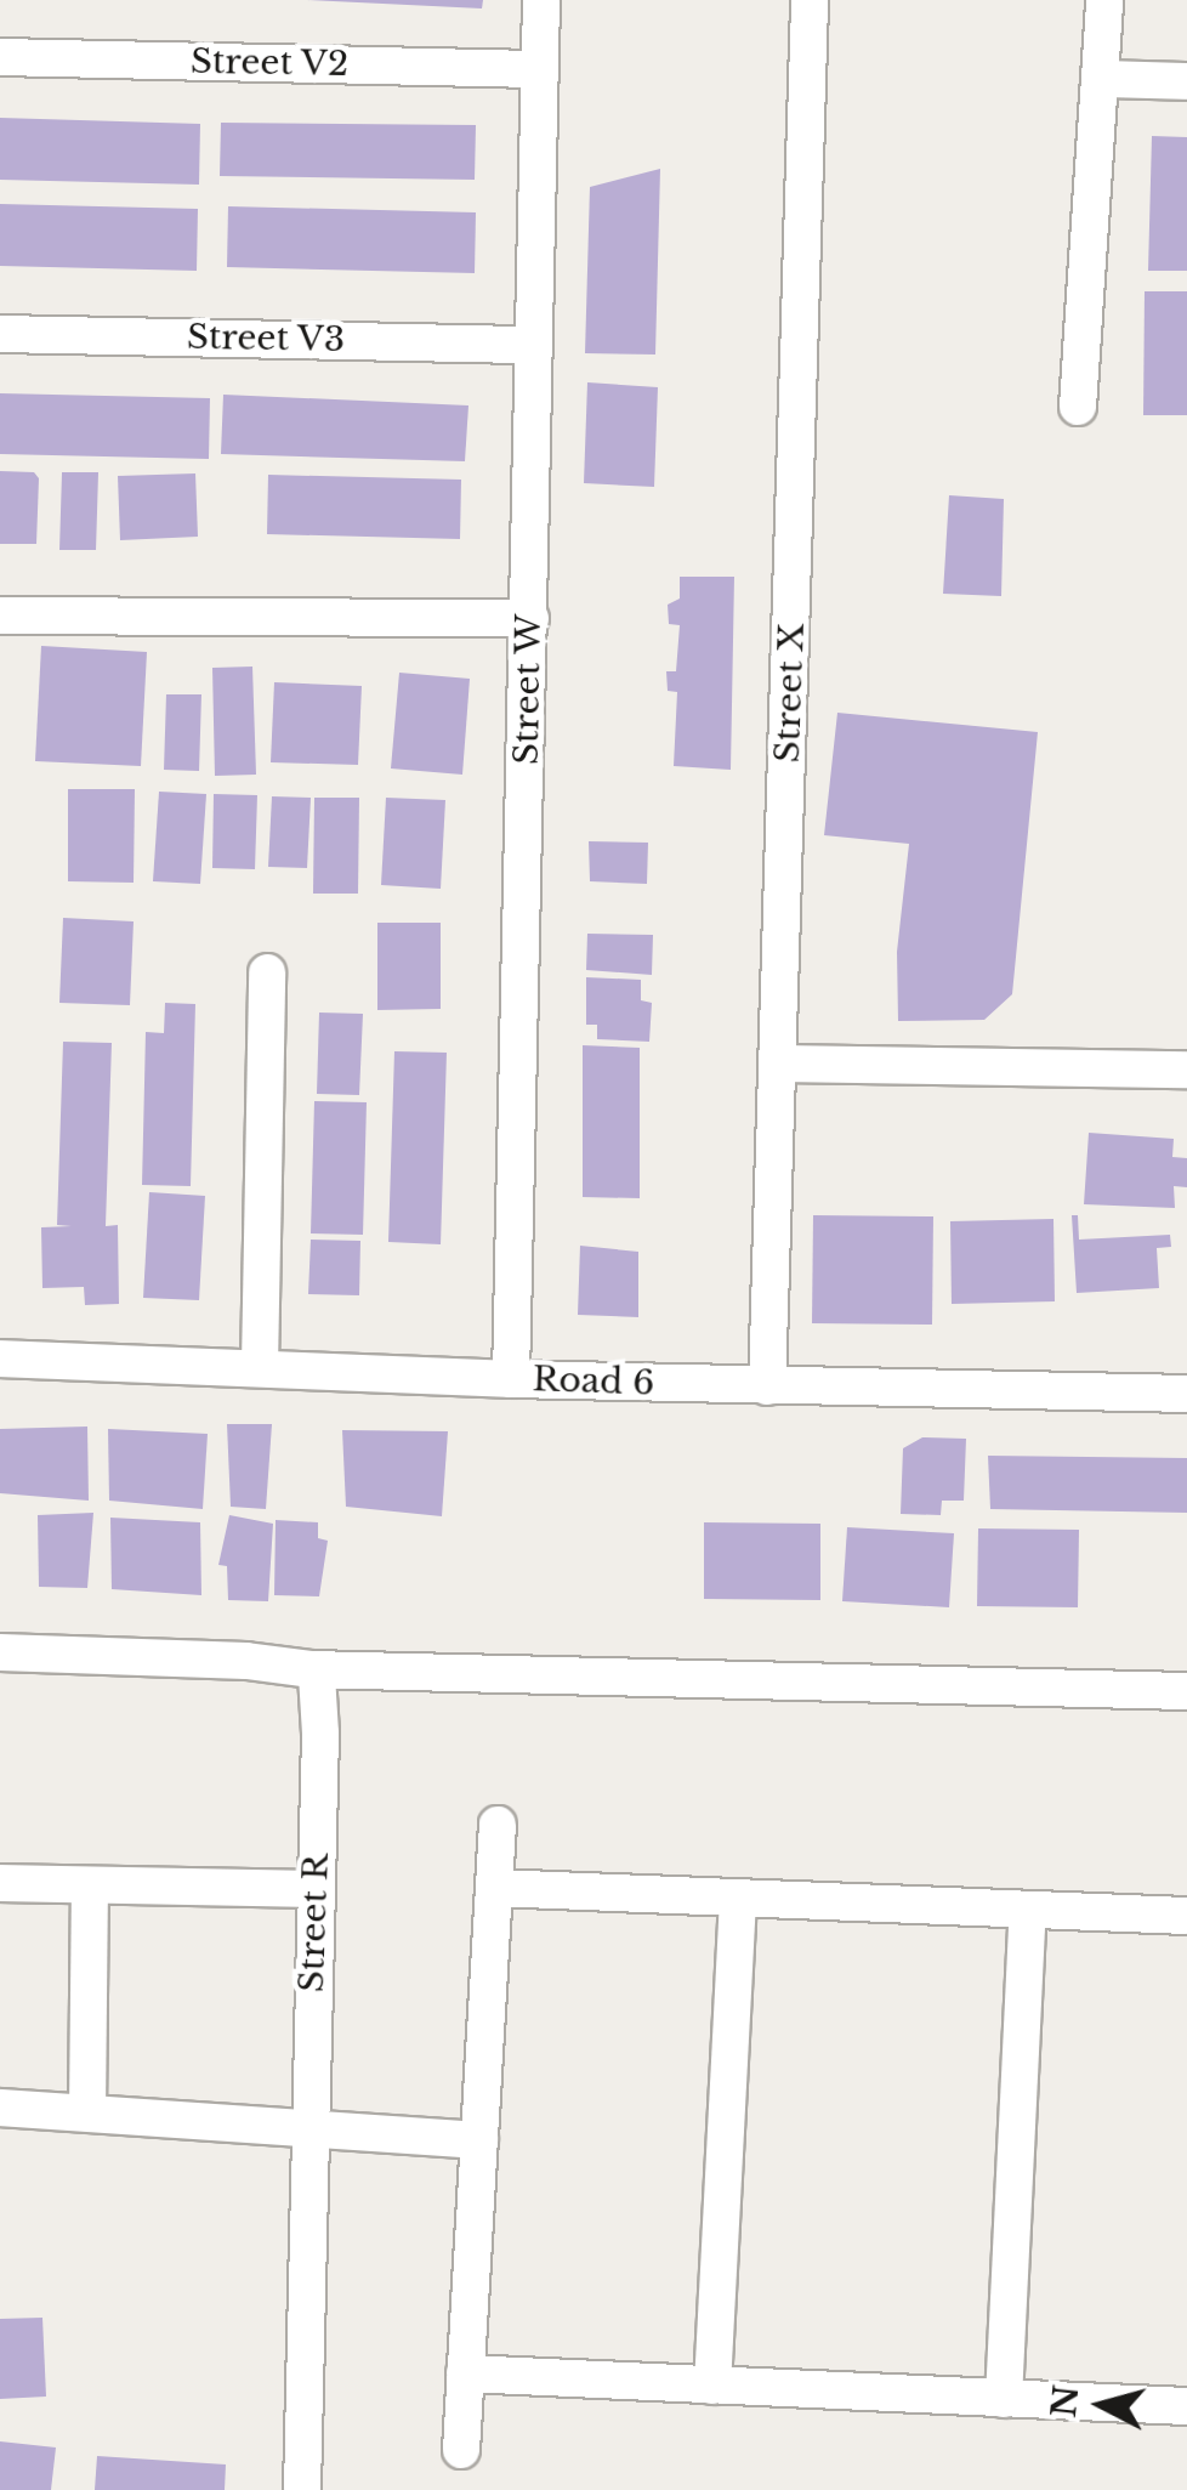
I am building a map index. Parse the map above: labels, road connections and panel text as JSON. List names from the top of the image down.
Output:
{
  "streets": {
    "street": [
      "Street V2",
      "Street V3",
      "Street W",
      "Street X",
      "Road 6",
      "Street R"
    ]
  },
  "crossings": [
    ["Street V2", "Street W"],
    ["Street V3", "Street W"],
    ["Street W", "Road 6"],
    ["Street X", "Road 6"]
  ],
  "north": "left"
}
